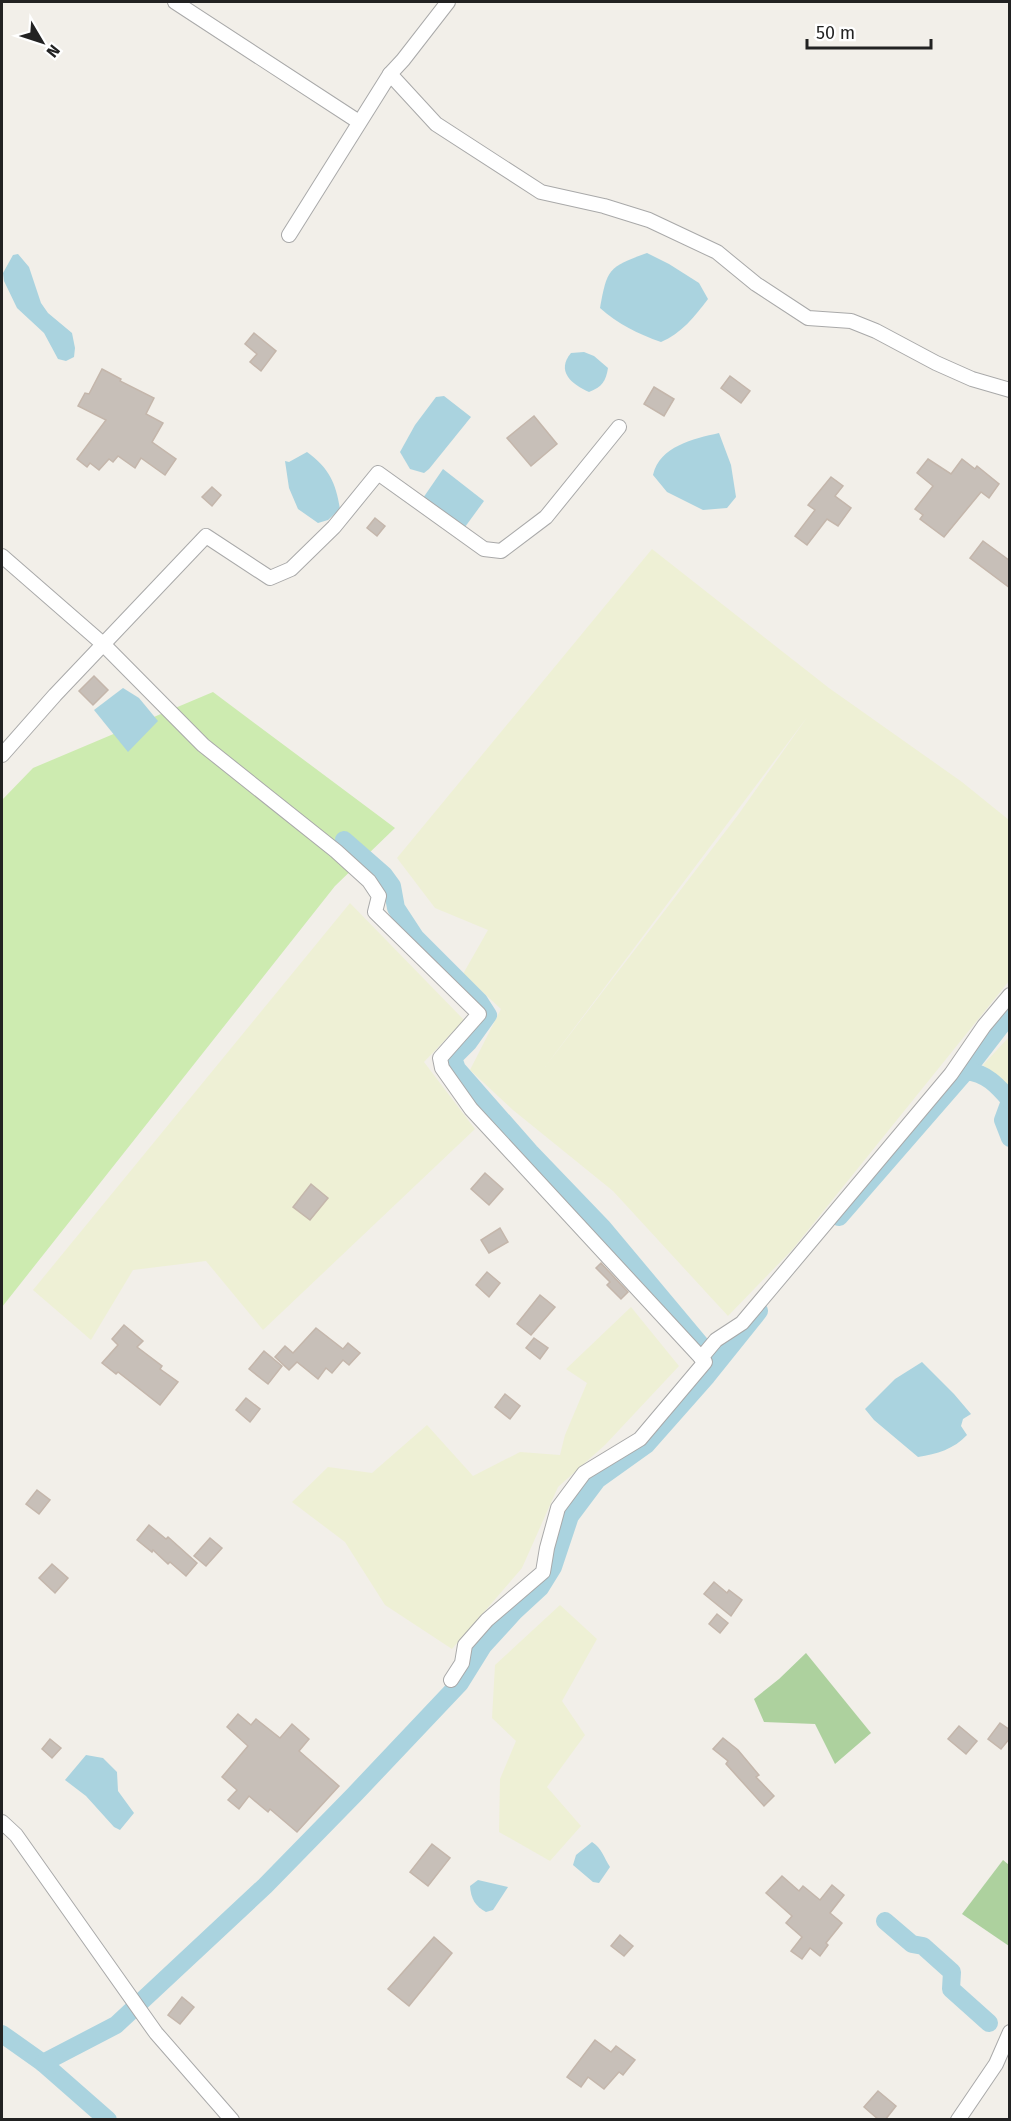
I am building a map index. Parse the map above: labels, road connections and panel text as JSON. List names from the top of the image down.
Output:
{
  "scale_bar": "50 m",
  "north": "bottom right"
}
